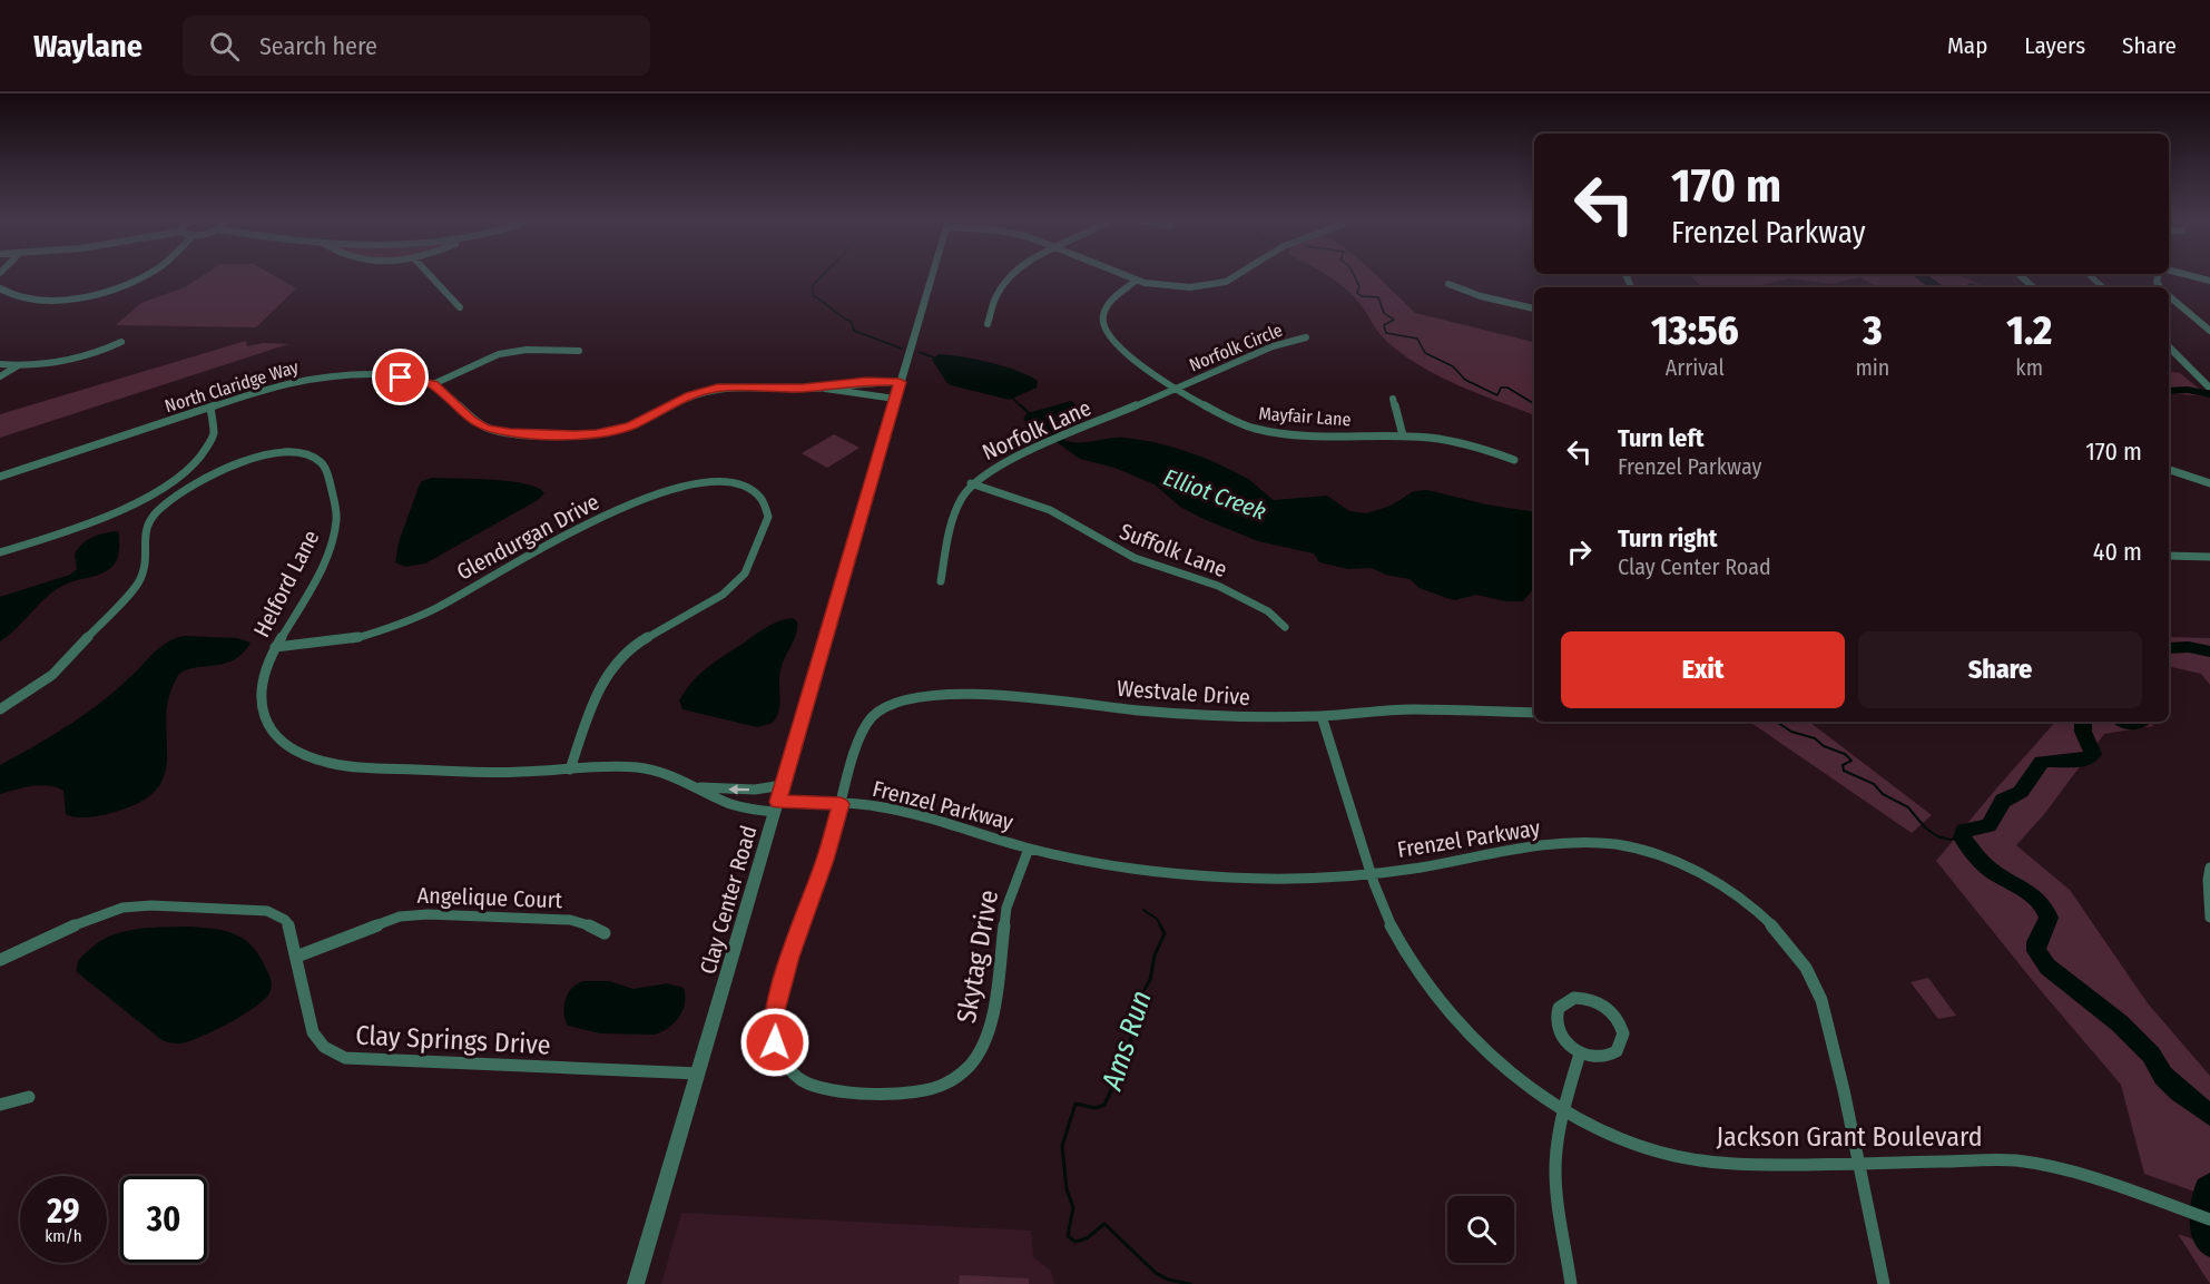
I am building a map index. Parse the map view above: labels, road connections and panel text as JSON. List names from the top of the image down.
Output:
{
  "streets": {
    "street": [
      "Norfolk Circle",
      "North Claridge Way",
      "Mayfair Lane",
      "Norfolk Lane",
      "Glendurgan Drive",
      "Suffolk Lane",
      "Helford Lane",
      "Westvale Drive",
      "Frenzel Parkway",
      "Angelique Court",
      "Clay Center Road",
      "Skytag Drive",
      "Clay Springs Drive",
      "Jackson Grant Boulevard"
    ]
  },
  "crossings": [
    ["Norfolk Circle", "Mayfair Lane"],
    ["Norfolk Circle", "Norfolk Lane"],
    ["Mayfair Lane", "Norfolk Lane"],
    ["Norfolk Lane", "Suffolk Lane"],
    ["Glendurgan Drive", "Helford Lane"],
    ["Helford Lane", "Frenzel Parkway"],
    ["Helford Lane", "Clay Center Road"],
    ["Westvale Drive", "Skytag Drive"],
    ["Westvale Drive", "Jackson Grant Boulevard"],
    ["Frenzel Parkway", "Clay Center Road"],
    ["Frenzel Parkway", "Skytag Drive"],
    ["Frenzel Parkway", "Jackson Grant Boulevard"],
    ["Angelique Court", "Clay Springs Drive"],
    ["Clay Center Road", "Clay Springs Drive"]
  ],
  "water": ["Elliot Creek", "Ams Run"],
  "page": {
    "header": "Waylane",
    "search": "Search here",
    "nav": ["Map", "Layers", "Share"],
    "turn": ["170 m", "Frenzel Parkway"],
    "eta": [
      "13:56",
      "Arrival",
      "3",
      "min",
      "1.2",
      "km"
    ],
    "list": [
      {
        "name": "Turn left",
        "note": "Frenzel Parkway",
        "value": "170 m"
      },
      {
        "name": "Turn right",
        "note": "Clay Center Road",
        "value": "40 m"
      }
    ],
    "buttons": ["Exit", "Share"],
    "speed": "29 km/h",
    "limit": "30"
  }
}
